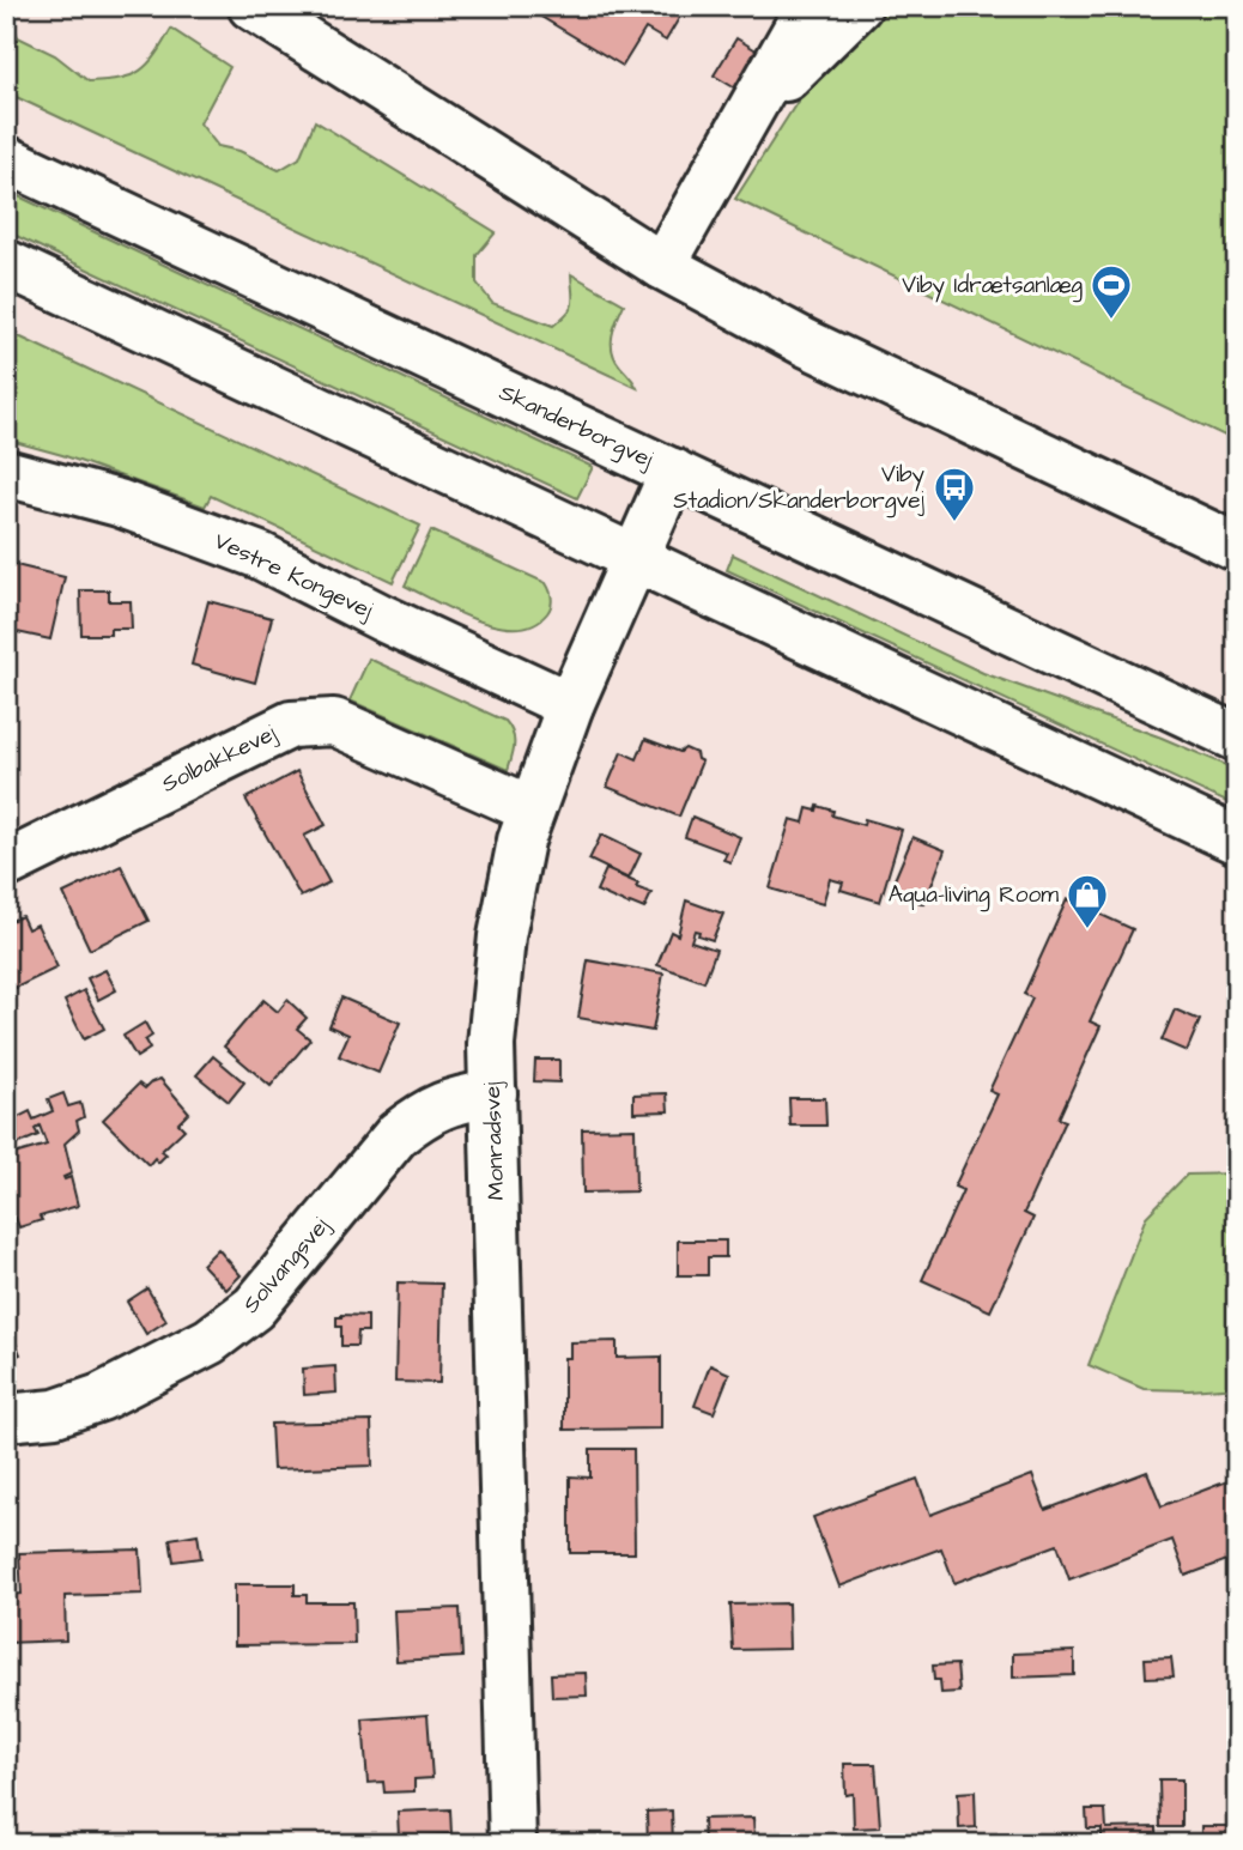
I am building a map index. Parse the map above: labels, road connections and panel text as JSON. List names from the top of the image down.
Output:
{
  "streets": {
    "street": [
      "Skanderborgvej",
      "Vestre Kongevej",
      "Solbakkevej",
      "Monradsvej",
      "Solvangsvej"
    ]
  },
  "crossings": [
    ["Skanderborgvej", "Monradsvej"],
    ["Vestre Kongevej", "Monradsvej"],
    ["Solbakkevej", "Monradsvej"],
    ["Monradsvej", "Solvangsvej"]
  ],
  "places": {
    "sports": ["Viby Idrætsanlæg"],
    "bus stop": ["Viby Stadion/Skanderborgvej"],
    "shop": ["Aqua-living Room"]
  }
}
